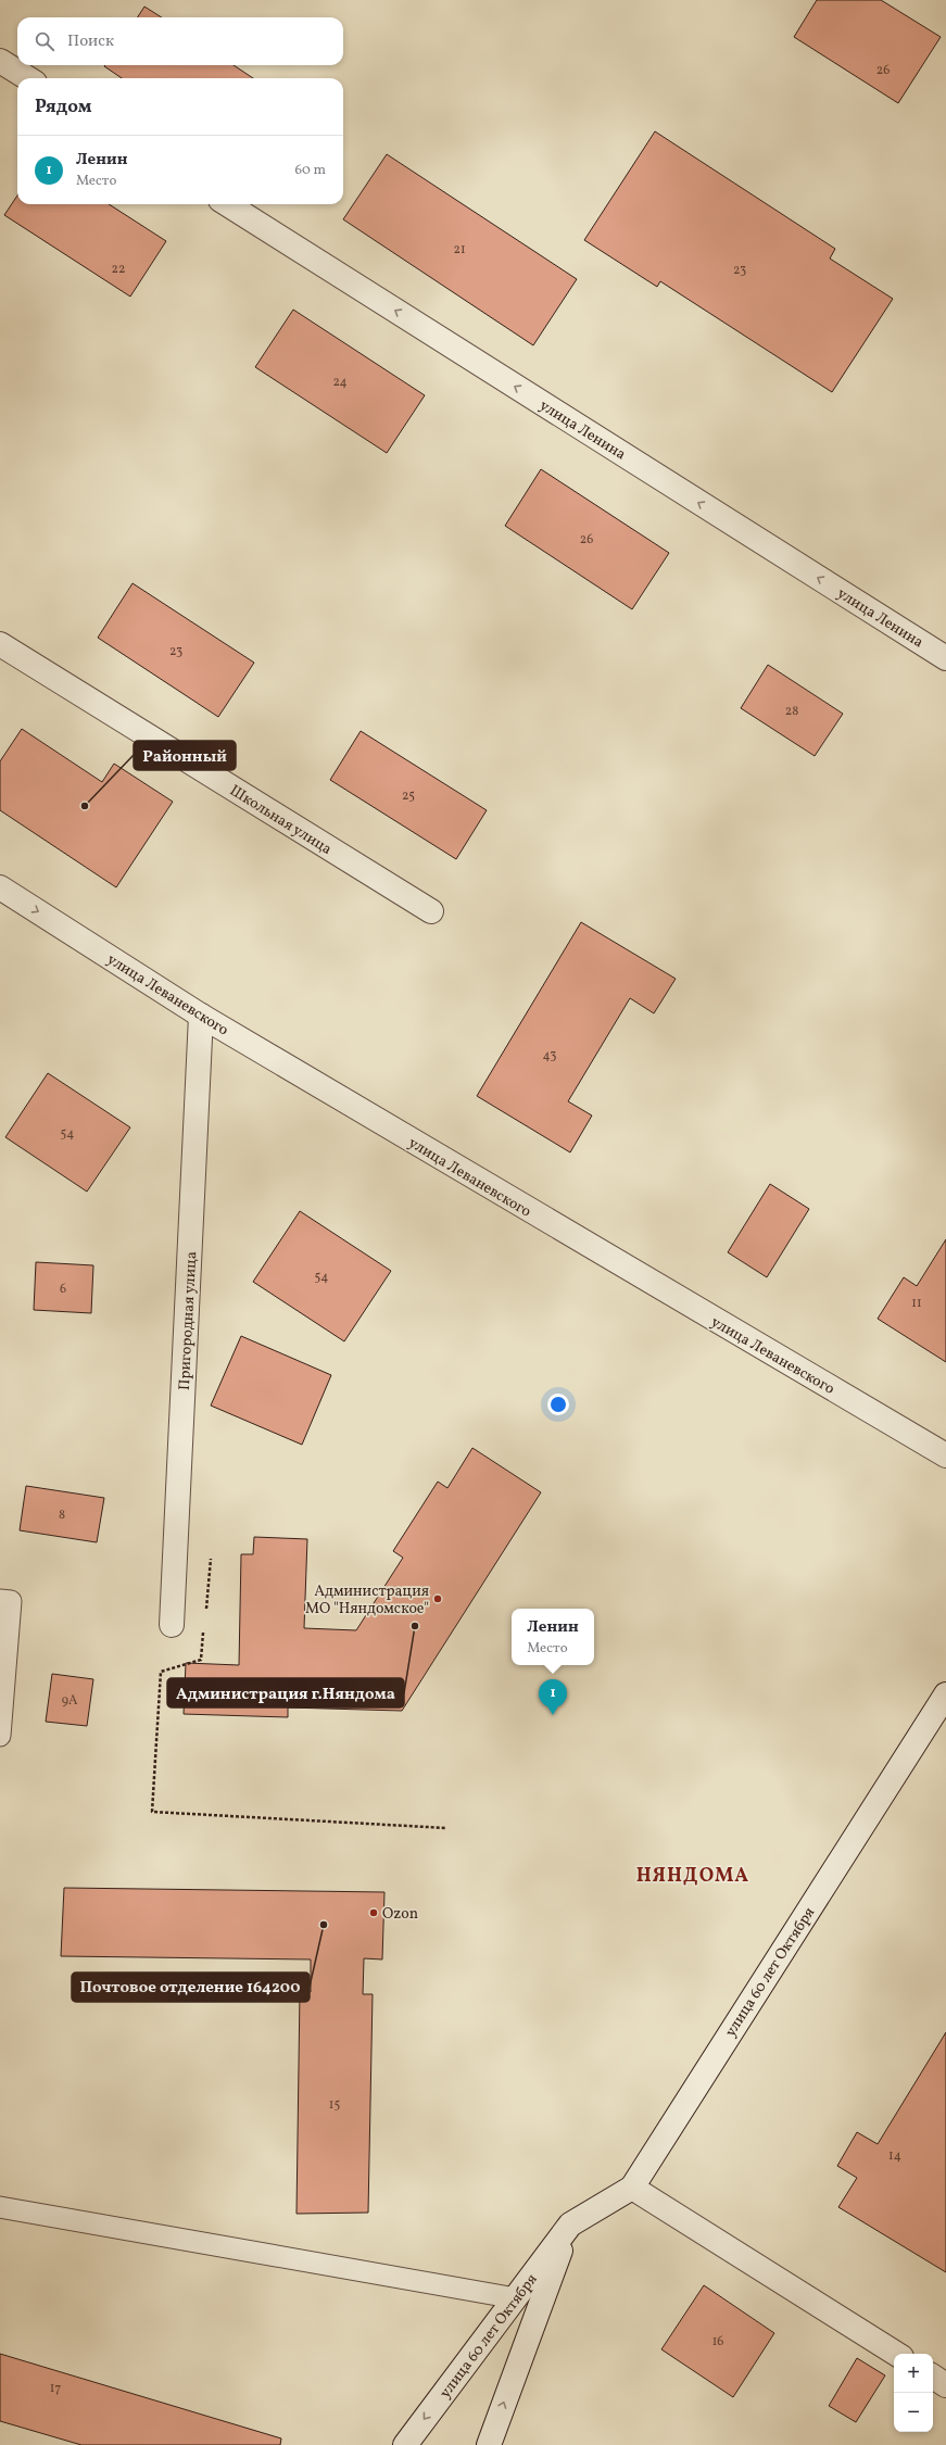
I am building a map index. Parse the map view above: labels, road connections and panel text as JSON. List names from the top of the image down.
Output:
{
  "streets": {
    "street": [
      "улица Ленина",
      "Школьная улица",
      "улица Леваневского",
      "Пригородная улица",
      "улица 60 лет Октября"
    ]
  },
  "crossings": [
    ["улица Леваневского", "Пригородная улица"]
  ],
  "one_way": ["улица Ленина"],
  "districts": ["НЯНДОМА"],
  "places": [
    "Районный",
    "Администрация МО \"Няндомское\"",
    "Администрация г.Няндома",
    "Ozon",
    "Почтовое отделение 164200"
  ],
  "house_numbers": [
    "26",
    "21",
    "22",
    "23",
    "24",
    "26",
    "23",
    "28",
    "25",
    "43",
    "54",
    "54",
    "6",
    "11",
    "8",
    "9А",
    "15",
    "14",
    "16",
    "17"
  ],
  "page": {
    "search": "Поиск",
    "heading": "Рядом",
    "list": [
      {
        "mark": "1",
        "name": "Ленин",
        "note": "Место",
        "value": "60 m"
      }
    ],
    "popup": ["Ленин", "Место"],
    "pins": "1",
    "map_buttons": ["+", "−"]
  }
}
